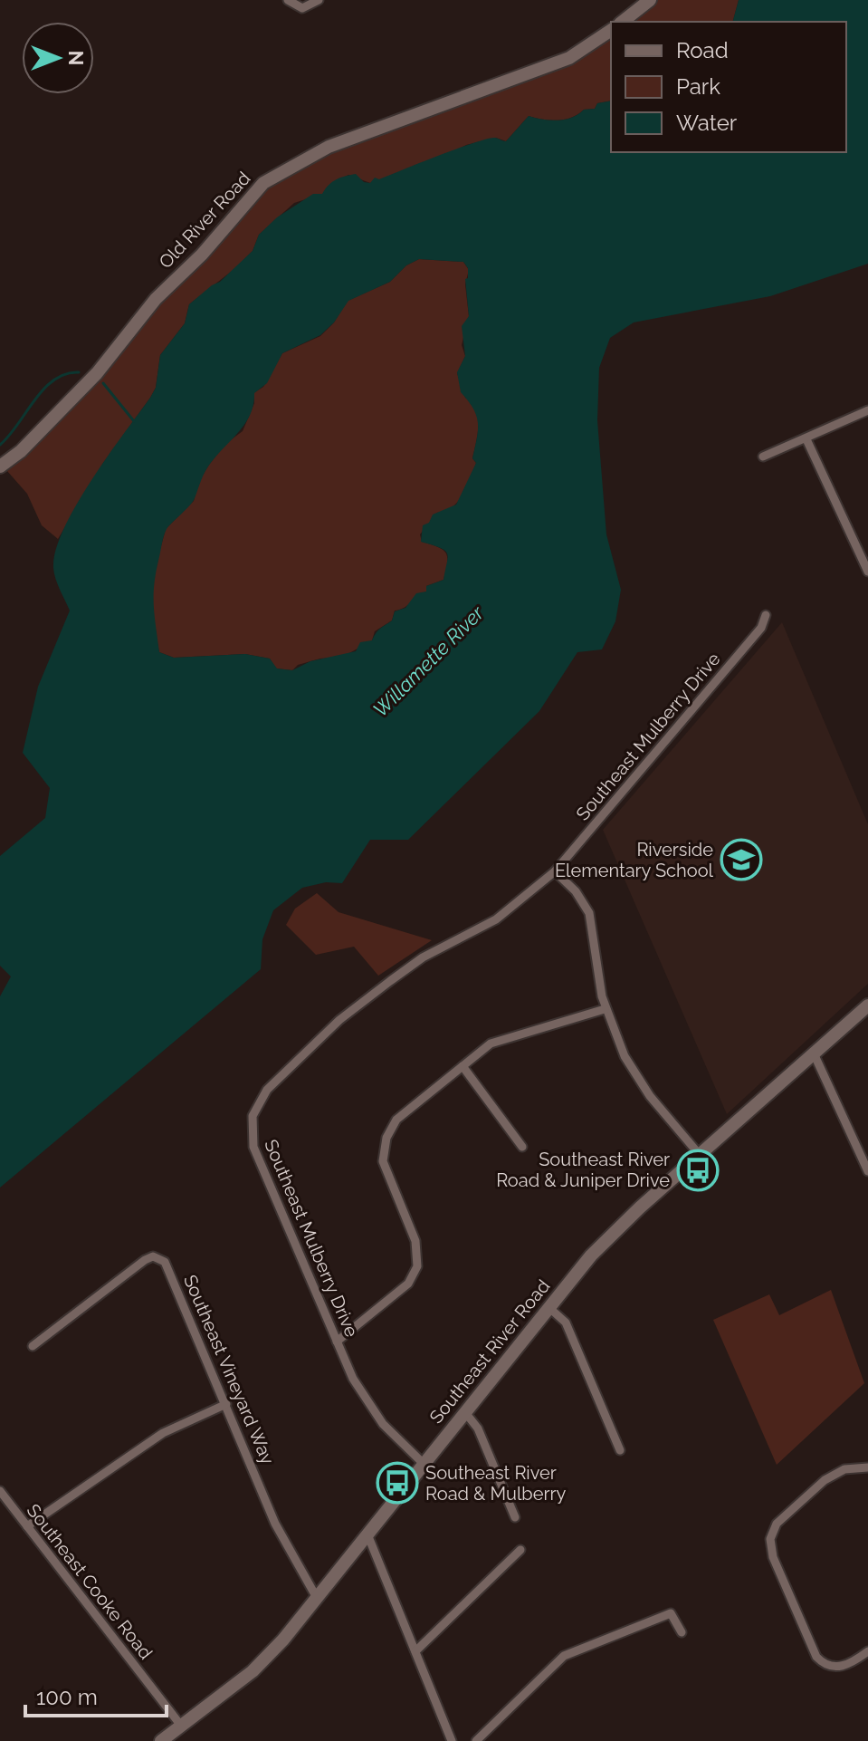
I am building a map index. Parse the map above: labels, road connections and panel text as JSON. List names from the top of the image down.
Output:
{
  "streets": {
    "street": [
      "Old River Road",
      "Southeast Mulberry Drive",
      "Southeast River Road",
      "Southeast Vineyard Way",
      "Southeast Cooke Road"
    ]
  },
  "crossings": [
    ["Southeast Mulberry Drive", "Southeast River Road"],
    ["Southeast River Road", "Southeast Vineyard Way"],
    ["Southeast River Road", "Southeast Cooke Road"]
  ],
  "water": ["Willamette River"],
  "places": {
    "school or university": ["Riverside Elementary School"],
    "bus stop": ["Southeast River Road & Juniper Drive", "Southeast River Road & Mulberry"]
  },
  "legend": ["Road", "Park", "Water"],
  "scale_bar": "100 m",
  "north": "right"
}
